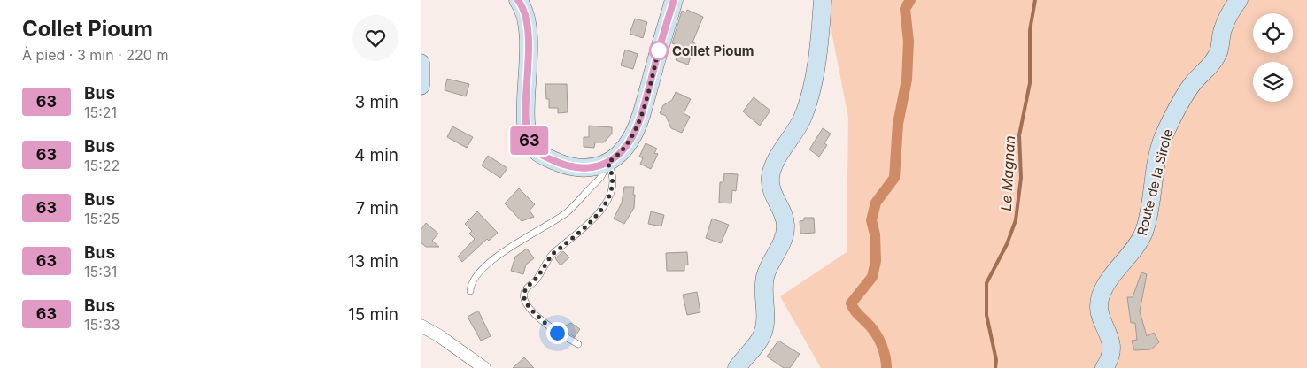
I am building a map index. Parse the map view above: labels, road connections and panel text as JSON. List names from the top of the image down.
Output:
{
  "streets": {
    "street": ["Route de la Sirole"]
  },
  "water": ["Le Magnan"],
  "places": ["Collet Pioum"],
  "lines": ["bus line 63"],
  "page": {
    "heading": ["Collet Pioum", "À pied · 3 min · 220 m"],
    "on_map": "63",
    "list": [
      {
        "mark": "63",
        "name": "Bus",
        "note": "15:21",
        "value": "3 min"
      },
      {
        "mark": "63",
        "name": "Bus",
        "note": "15:22",
        "value": "4 min"
      },
      {
        "mark": "63",
        "name": "Bus",
        "note": "15:25",
        "value": "7 min"
      },
      {
        "mark": "63",
        "name": "Bus",
        "note": "15:31",
        "value": "13 min"
      },
      {
        "mark": "63",
        "name": "Bus",
        "note": "15:33",
        "value": "15 min"
      }
    ]
  }
}
